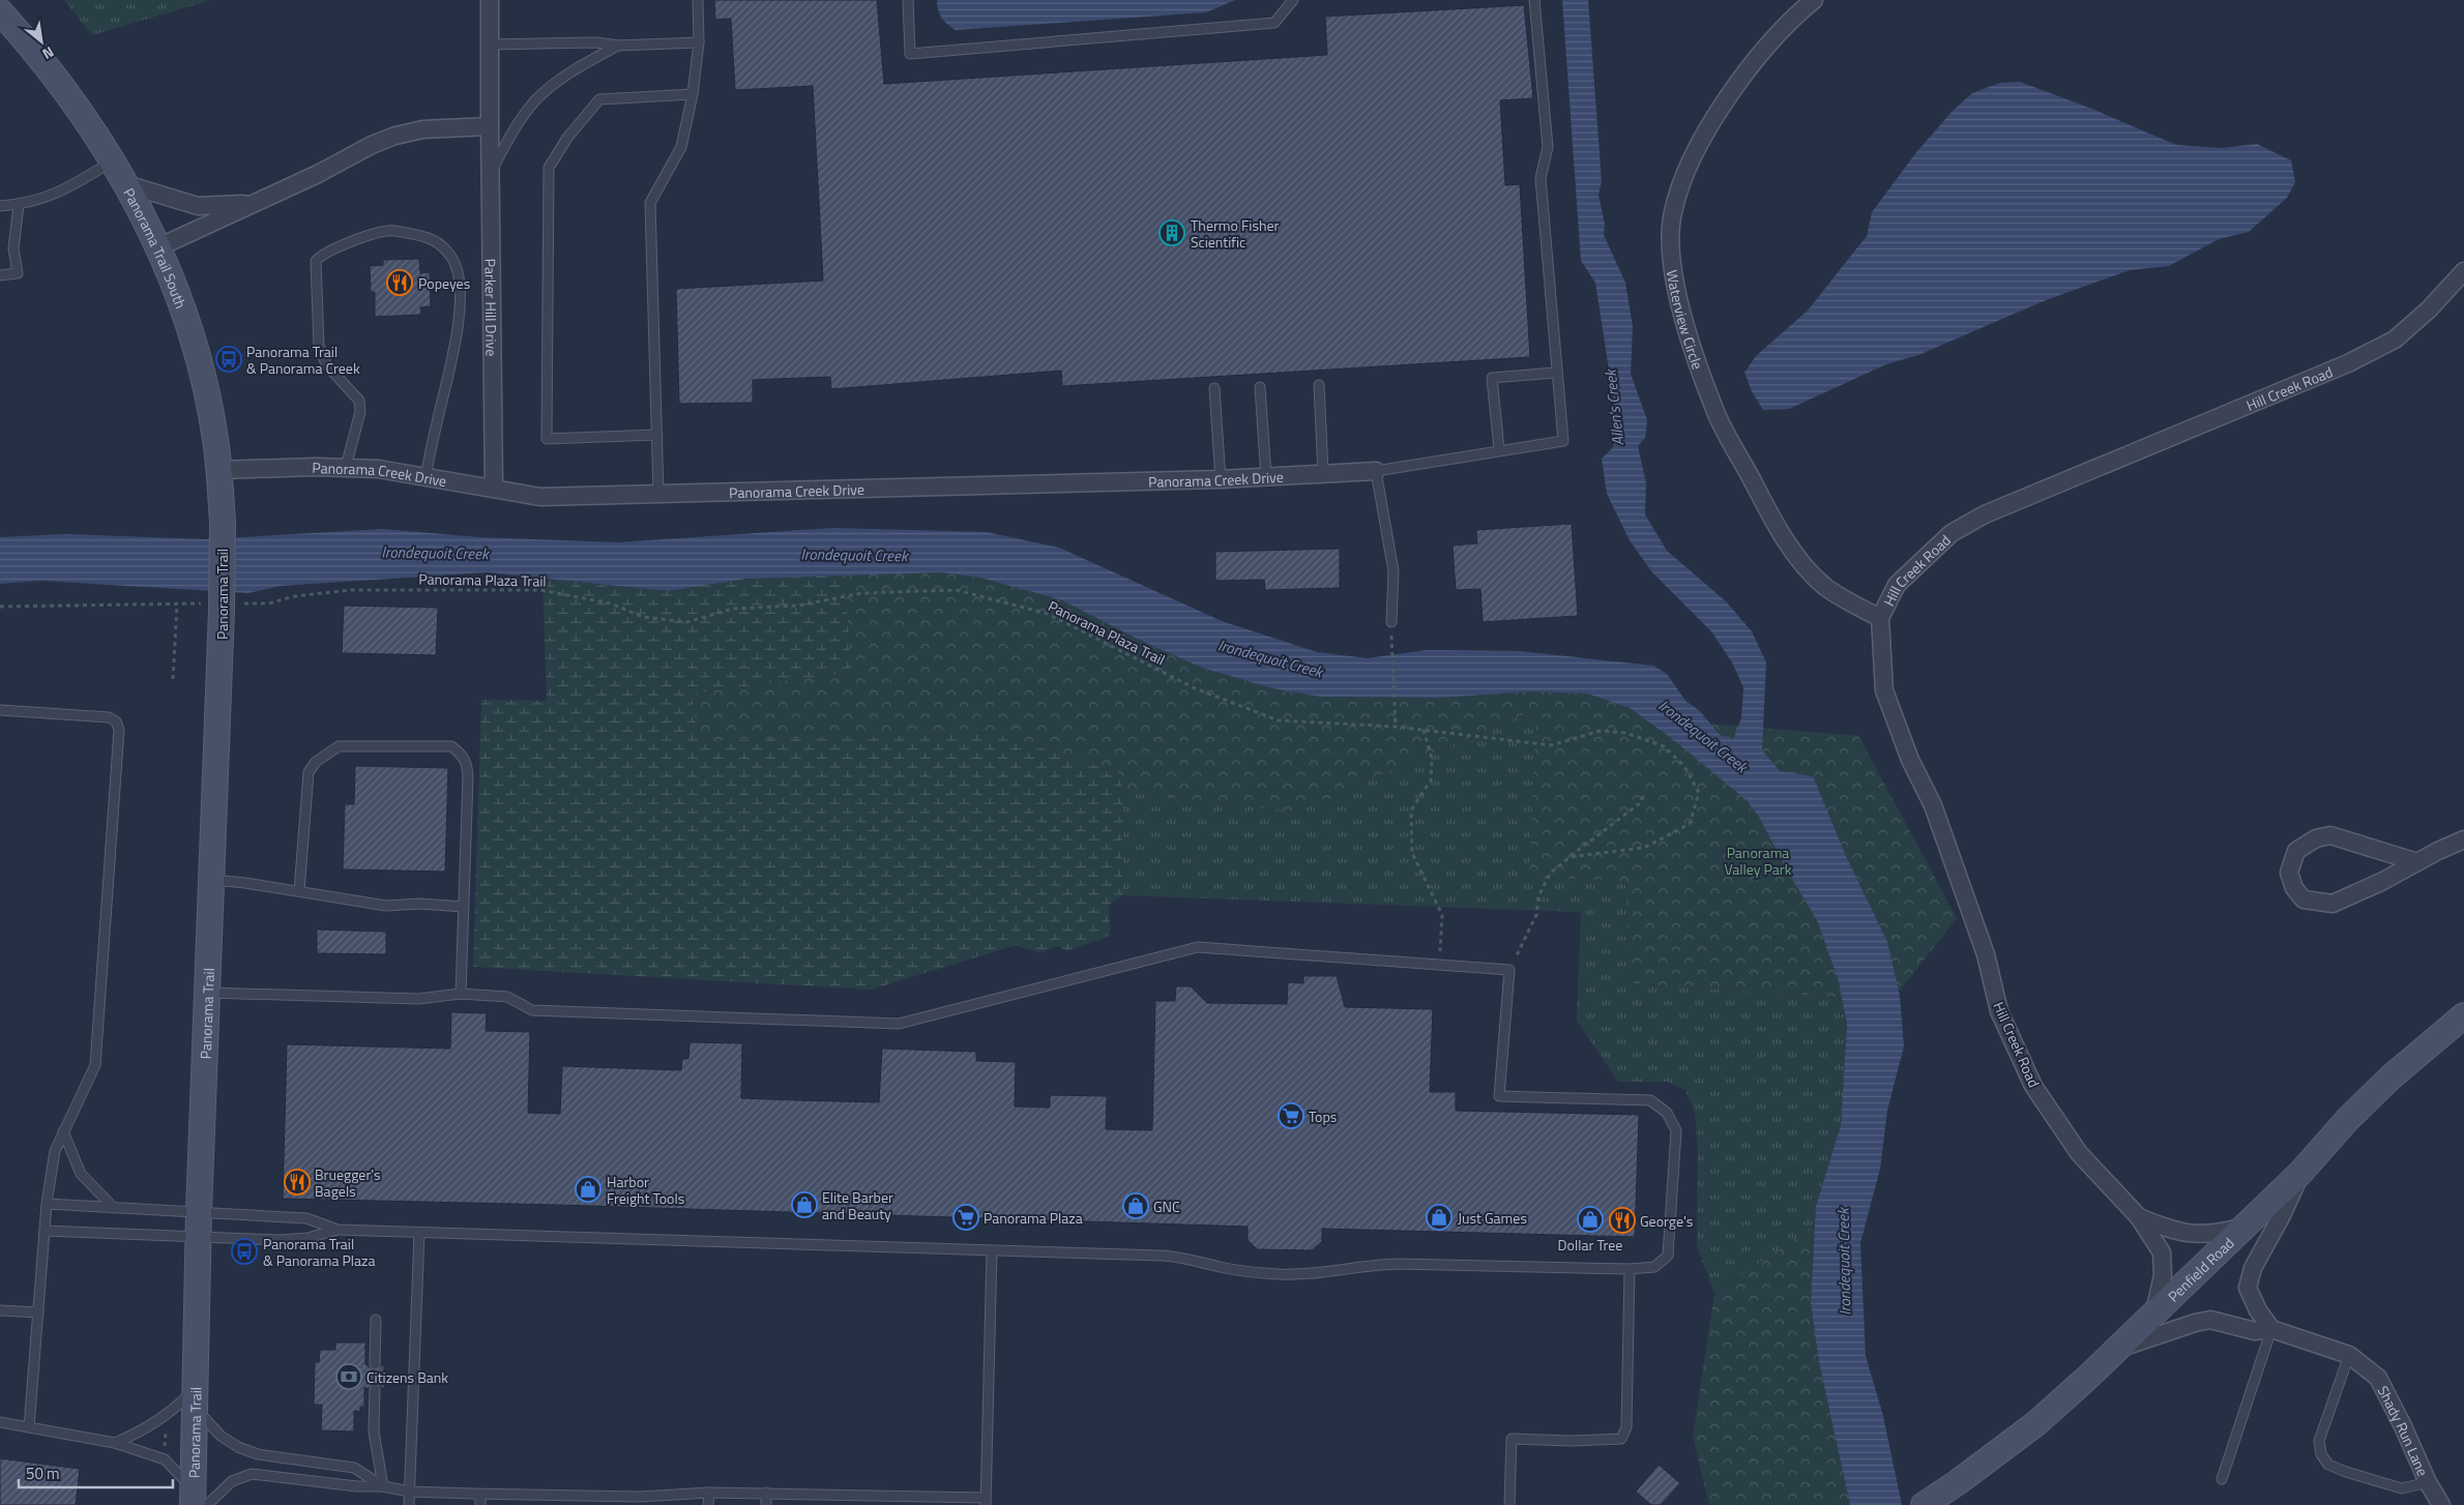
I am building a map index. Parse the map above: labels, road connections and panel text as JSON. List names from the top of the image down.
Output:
{
  "streets": {
    "main road": ["Panorama Trail South", "Panorama Trail", "Penfield Road"],
    "street": [
      "Parker Hill Drive",
      "Waterview Circle",
      "Hill Creek Road",
      "Panorama Creek Drive",
      "Shady Run Lane"
    ],
    "path": ["Panorama Plaza Trail"]
  },
  "crossings": [
    ["Panorama Trail South", "Panorama Creek Drive"],
    ["Panorama Trail South", "Panorama Trail"],
    ["Parker Hill Drive", "Panorama Creek Drive"],
    ["Waterview Circle", "Hill Creek Road"],
    ["Hill Creek Road", "Penfield Road"],
    ["Panorama Plaza Trail", "Panorama Trail"],
    ["Penfield Road", "Shady Run Lane"]
  ],
  "water": ["Allen's Creek", "Irondequoit Creek"],
  "parks": ["Panorama Valley Park"],
  "places": {
    "building": ["Thermo Fisher Scientific"],
    "restaurant": ["Popeyes", "Bruegger's Bagels", "George's"],
    "bus stop": ["Panorama Trail & Panorama Creek", "Panorama Trail & Panorama Plaza"],
    "supermarket": ["Tops", "Panorama Plaza"],
    "shop": [
      "Harbor Freight Tools",
      "Elite Barber and Beauty",
      "GNC",
      "Just Games",
      "Dollar Tree"
    ],
    "bank": ["Citizens Bank"]
  },
  "scale_bar": "50 m",
  "north": "bottom right"
}
